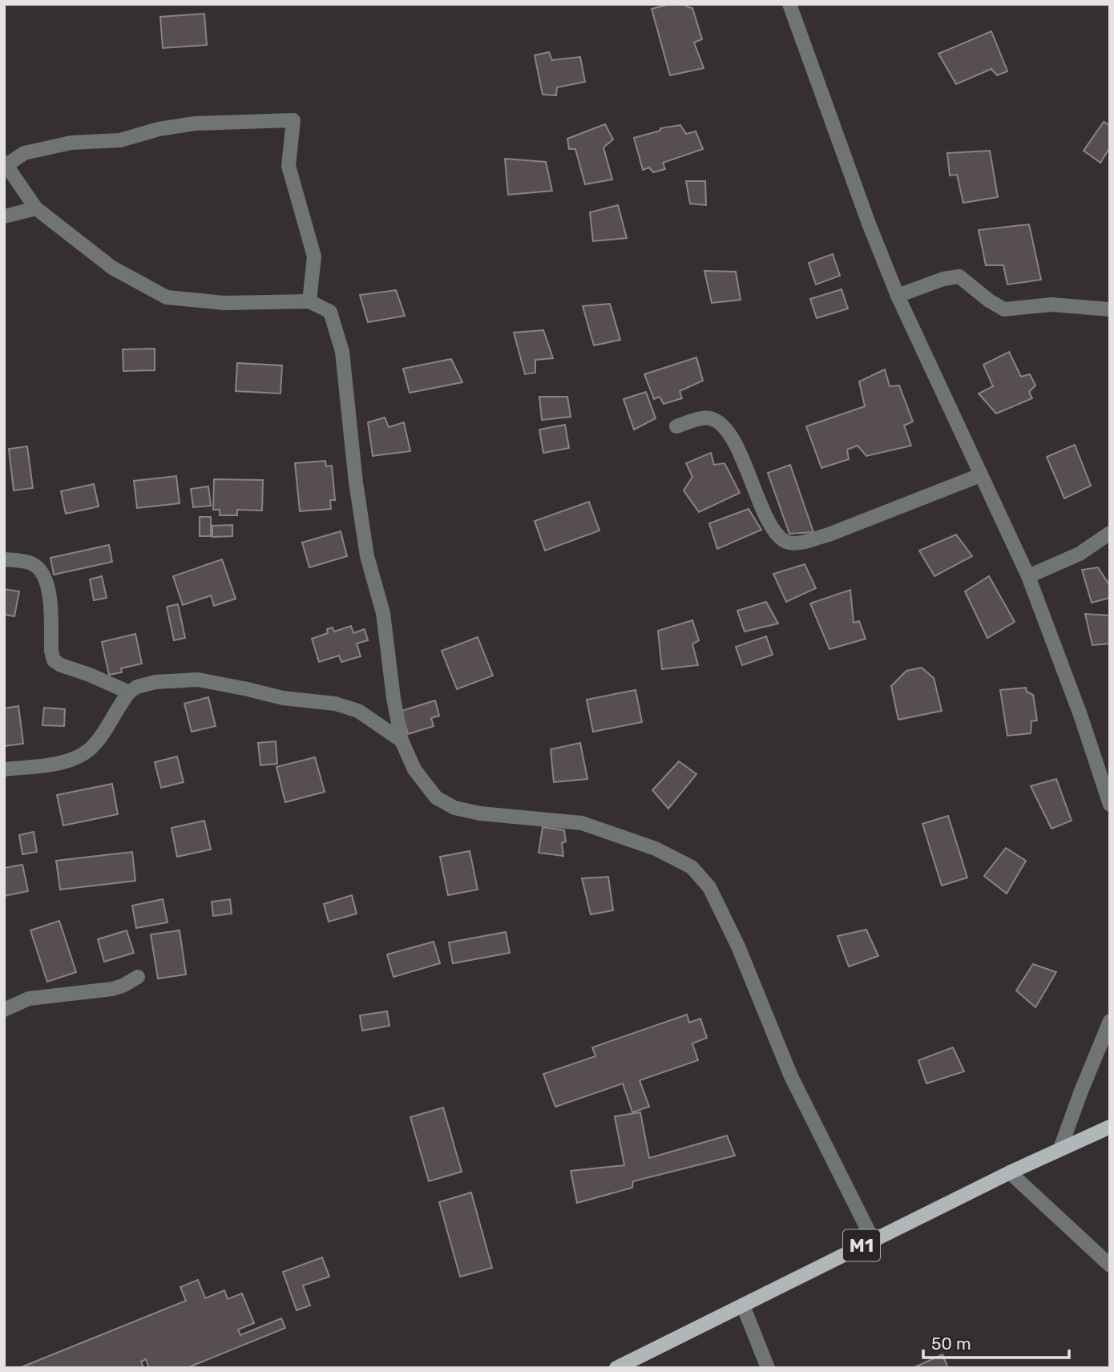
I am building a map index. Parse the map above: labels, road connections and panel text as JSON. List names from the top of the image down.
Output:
{
  "streets": {
    "main road": ["M1"]
  },
  "scale_bar": "50 m"
}
